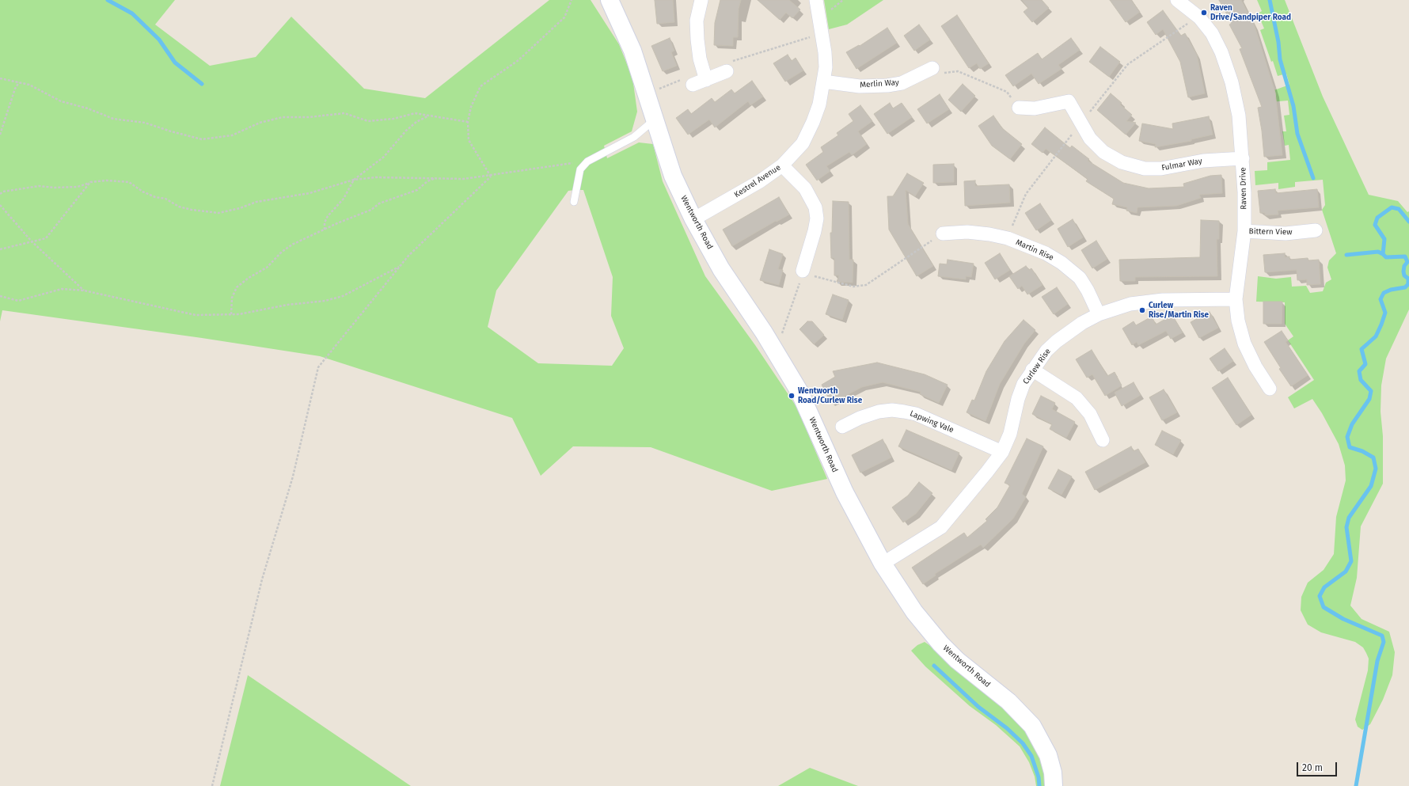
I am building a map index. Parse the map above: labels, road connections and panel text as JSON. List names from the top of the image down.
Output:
{
  "streets": {
    "street": [
      "Merlin Way",
      "Fulmar Way",
      "Kestrel Avenue",
      "Raven Drive",
      "Wentworth Road",
      "Bittern View",
      "Martin Rise",
      "Curlew Rise",
      "Lapwing Vale"
    ]
  },
  "crossings": [
    ["Merlin Way", "Kestrel Avenue"],
    ["Fulmar Way", "Raven Drive"],
    ["Kestrel Avenue", "Wentworth Road"],
    ["Raven Drive", "Bittern View"],
    ["Raven Drive", "Curlew Rise"],
    ["Wentworth Road", "Curlew Rise"],
    ["Martin Rise", "Curlew Rise"],
    ["Curlew Rise", "Lapwing Vale"]
  ],
  "places": ["Raven Drive/Sandpiper Road", "Curlew Rise/Martin Rise", "Wentworth Road/Curlew Rise"],
  "scale_bar": "20 m"
}
